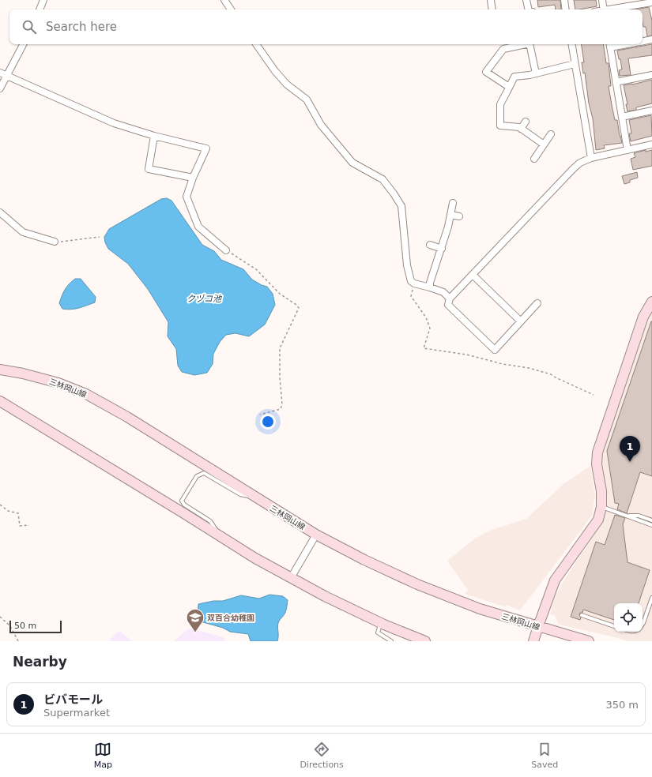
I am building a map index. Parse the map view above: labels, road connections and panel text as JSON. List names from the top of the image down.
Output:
{
  "streets": {
    "main road": ["三林岡山線"]
  },
  "water": ["クヅコ池"],
  "places": {
    "school or university": ["双百合幼稚園"]
  },
  "scale_bar": "50 m",
  "page": {
    "search": "Search here",
    "pins": "1",
    "scale": "50 m",
    "heading": "Nearby",
    "list": [
      {
        "mark": "1",
        "name": "ビバモール",
        "note": "Supermarket",
        "value": "350 m"
      }
    ],
    "nav": ["Map", "Directions", "Saved"]
  }
}
